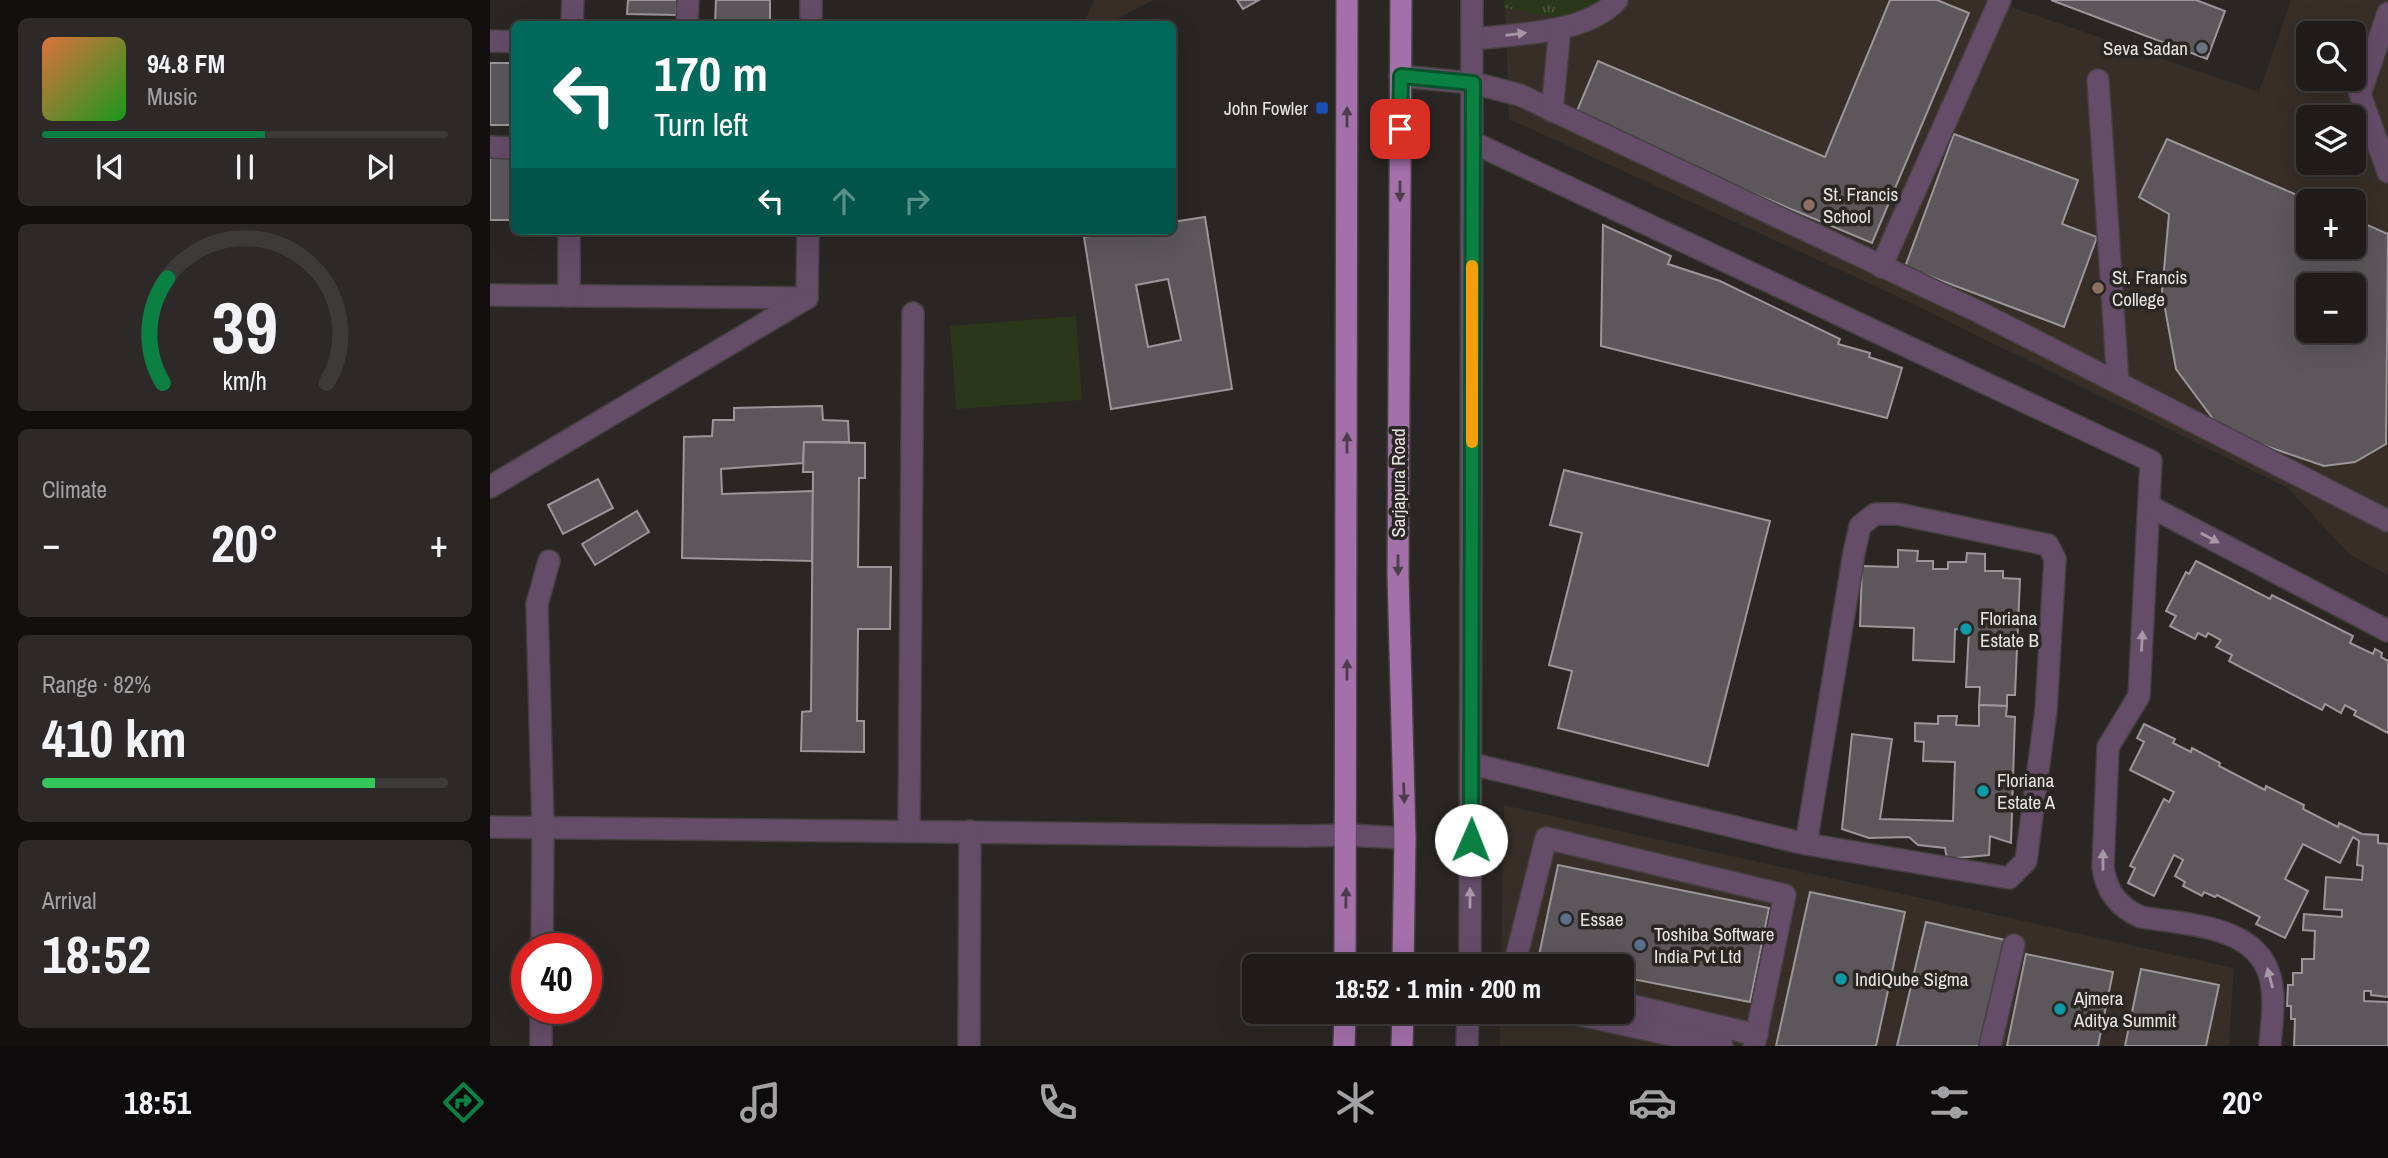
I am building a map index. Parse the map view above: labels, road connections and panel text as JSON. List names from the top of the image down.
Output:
{
  "streets": {
    "main road": ["Sarjapura Road"]
  },
  "places": {
    "other": [
      "Seva Sadan",
      "St. Francis School",
      "St. Francis College",
      "Floriana Estate B",
      "Floriana Estate A",
      "Essae",
      "Toshiba Software India Pvt Ltd",
      "IndiQube Sigma",
      "Ajmera Aditya Summit"
    ],
    "transit": ["John Fowler"]
  },
  "page": {
    "map_buttons": ["+", "−"],
    "turn": ["170 m", "Turn left"],
    "song": ["94.8 FM", "Music"],
    "tile": [
      "Climate",
      ["Range · 82%", "410 km"],
      ["Arrival", "18:52"]
    ],
    "heat": ["−", "20°", "+"],
    "limit": "40",
    "trip": "18:52 · 1 min · 200 m",
    "tabs": ["18:51", "20°"],
    "gauge": ["39", "km/h"]
  }
}
